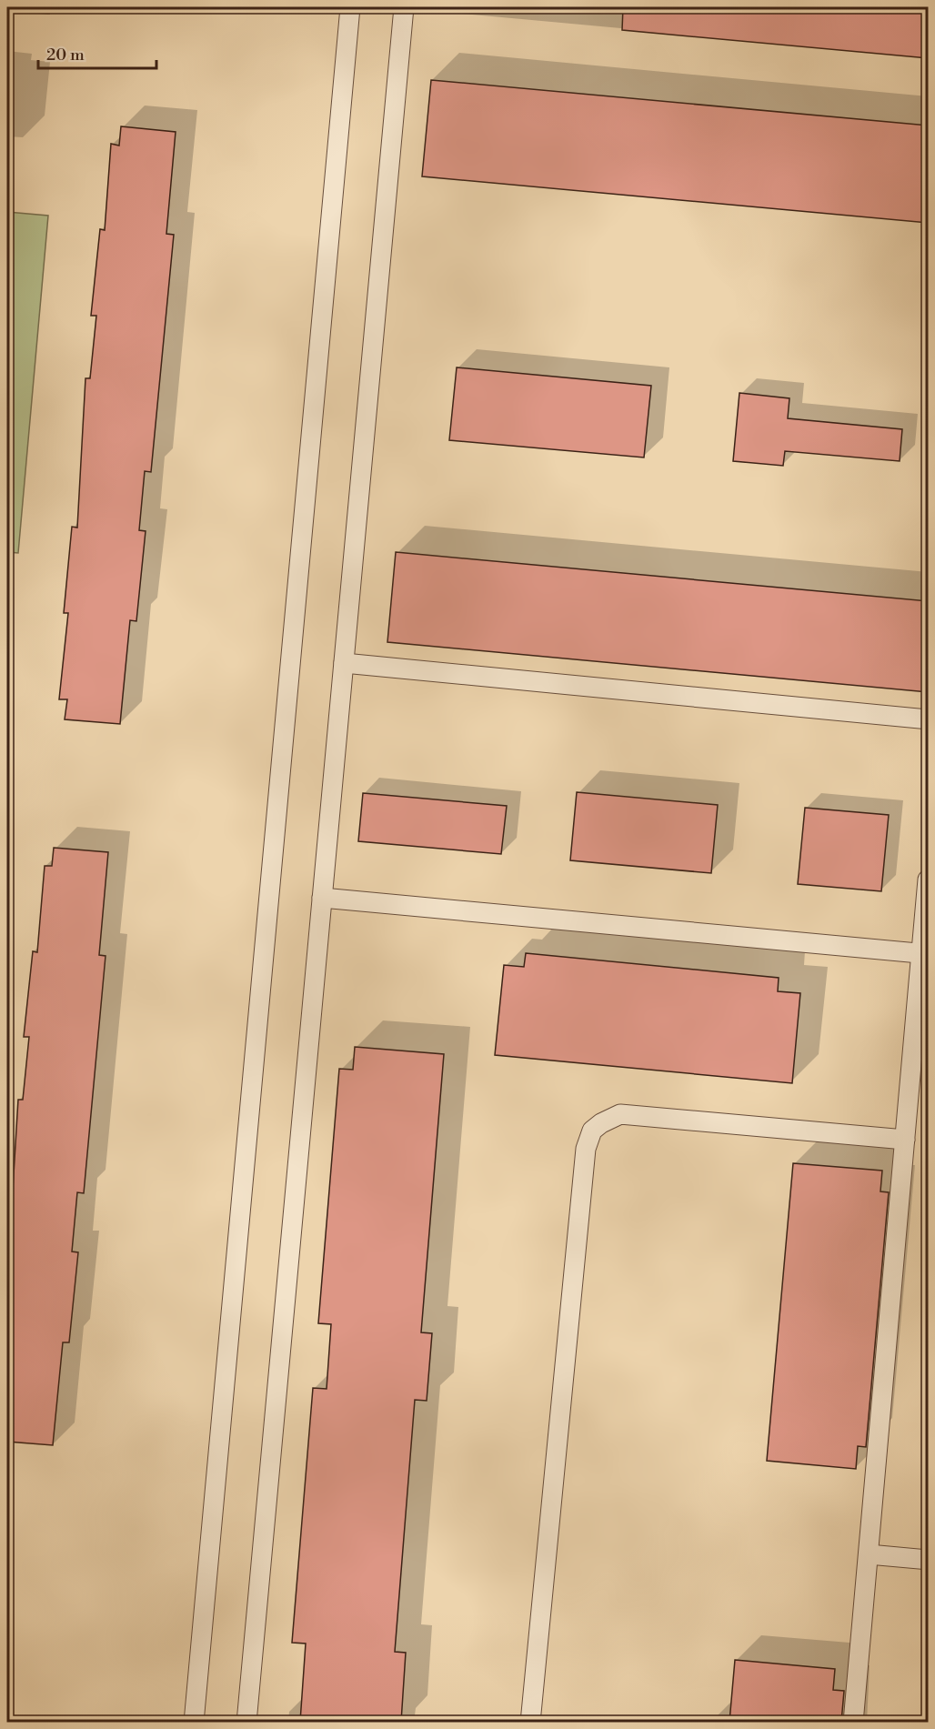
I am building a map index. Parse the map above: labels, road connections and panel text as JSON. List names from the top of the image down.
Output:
{
  "scale_bar": "20 m"
}
